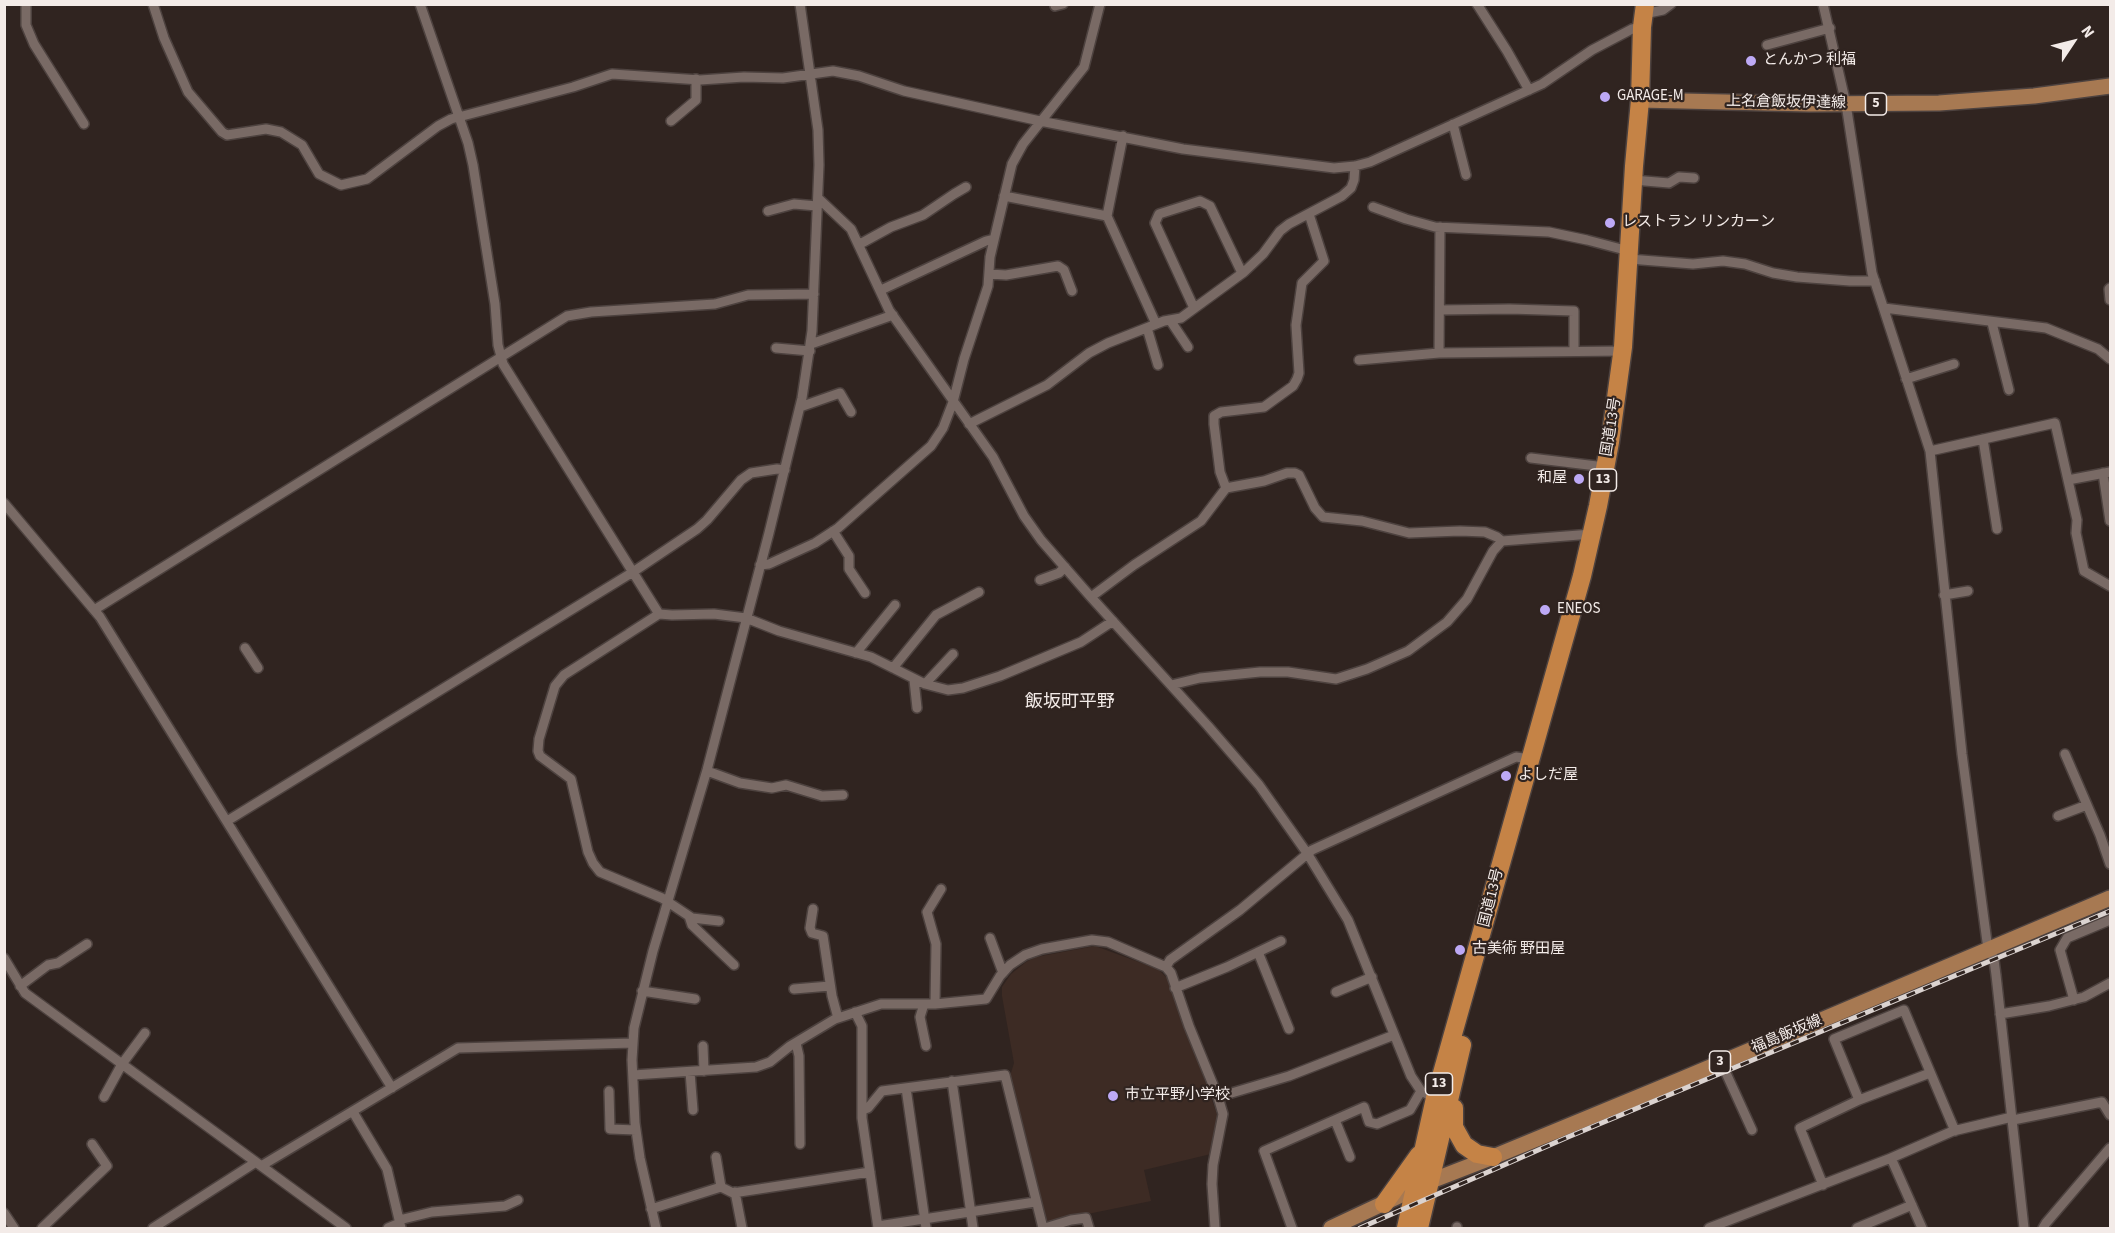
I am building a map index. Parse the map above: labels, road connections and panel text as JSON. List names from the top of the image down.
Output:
{
  "streets": {
    "highway": ["国道13号", "13"],
    "main road": [
      "上名倉飯坂伊達線",
      "5",
      "福島飯坂線",
      "3"
    ]
  },
  "crossings": [
    ["上名倉飯坂伊達線", "国道13号"],
    ["国道13号", "福島飯坂線"]
  ],
  "districts": ["飯坂町平野"],
  "places": [
    "とんかつ 利福",
    "GARAGE-M",
    "レストラン リンカーン",
    "和屋",
    "ENEOS",
    "よしだ屋",
    "古美術 野田屋",
    "市立平野小学校"
  ],
  "north": "top right"
}
